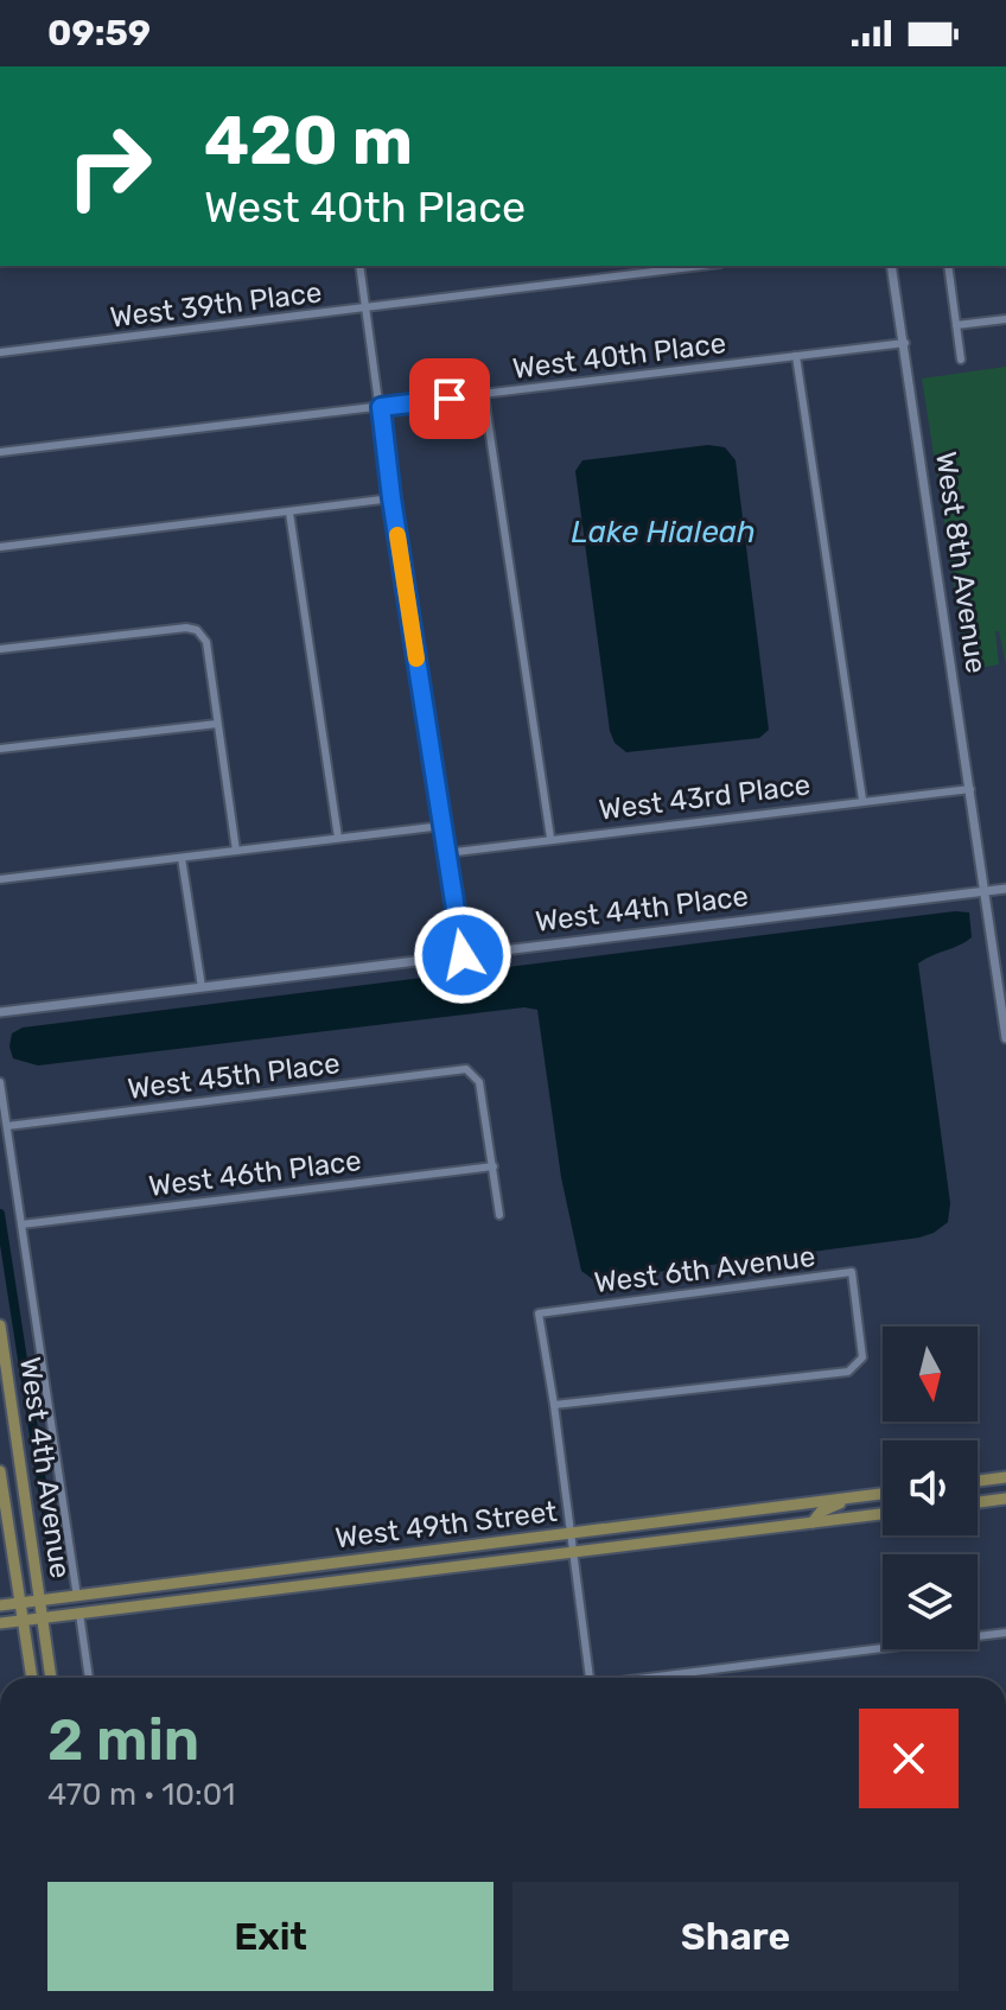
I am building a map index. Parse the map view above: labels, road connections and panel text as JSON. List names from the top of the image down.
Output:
{
  "streets": {
    "main road": ["West 4th Avenue", "West 49th Street"],
    "street": [
      "West 39th Place",
      "West 40th Place",
      "West 8th Avenue",
      "West 43rd Place",
      "West 44th Place",
      "West 45th Place",
      "West 46th Place",
      "West 6th Avenue"
    ]
  },
  "crossings": [
    ["West 40th Place", "West 8th Avenue"],
    ["West 8th Avenue", "West 43rd Place"],
    ["West 8th Avenue", "West 44th Place"],
    ["West 45th Place", "West 46th Place"],
    ["West 6th Avenue", "West 49th Street"],
    ["West 4th Avenue", "West 49th Street"]
  ],
  "water": ["Lake Hialeah"],
  "north": "bottom",
  "page": {
    "status": "09:59",
    "turn": ["420 m", "West 40th Place"],
    "heading": ["2 min", "470 m · 10:01"],
    "buttons": ["Exit", "Share"]
  }
}
